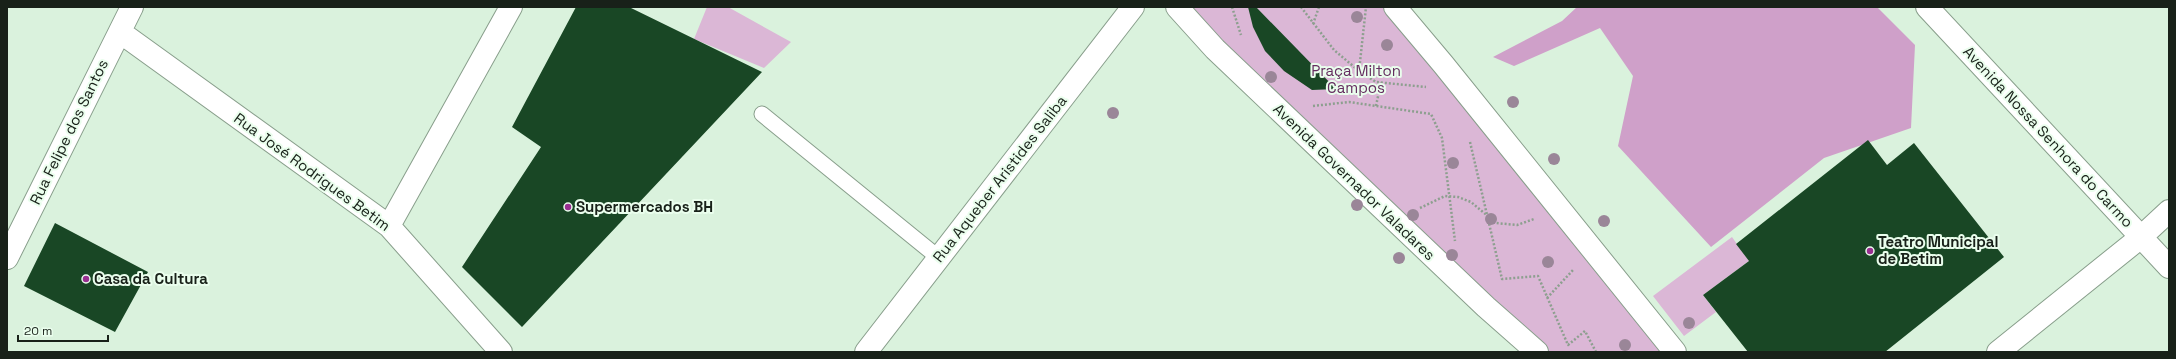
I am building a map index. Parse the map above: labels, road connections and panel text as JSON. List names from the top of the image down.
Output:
{
  "streets": {
    "street": [
      "Rua Felipe dos Santos",
      "Avenida Nossa Senhora do Carmo",
      "Rua José Rodrigues Betim",
      "Rua Aqueber Aristides Saliba",
      "Avenida Governador Valadares"
    ]
  },
  "crossings": [
    ["Rua Felipe dos Santos", "Rua José Rodrigues Betim"]
  ],
  "parks": ["Praça Milton Campos"],
  "places": ["Supermercados BH", "Teatro Municipal de Betim", "Casa da Cultura"],
  "scale_bar": "20 m"
}
